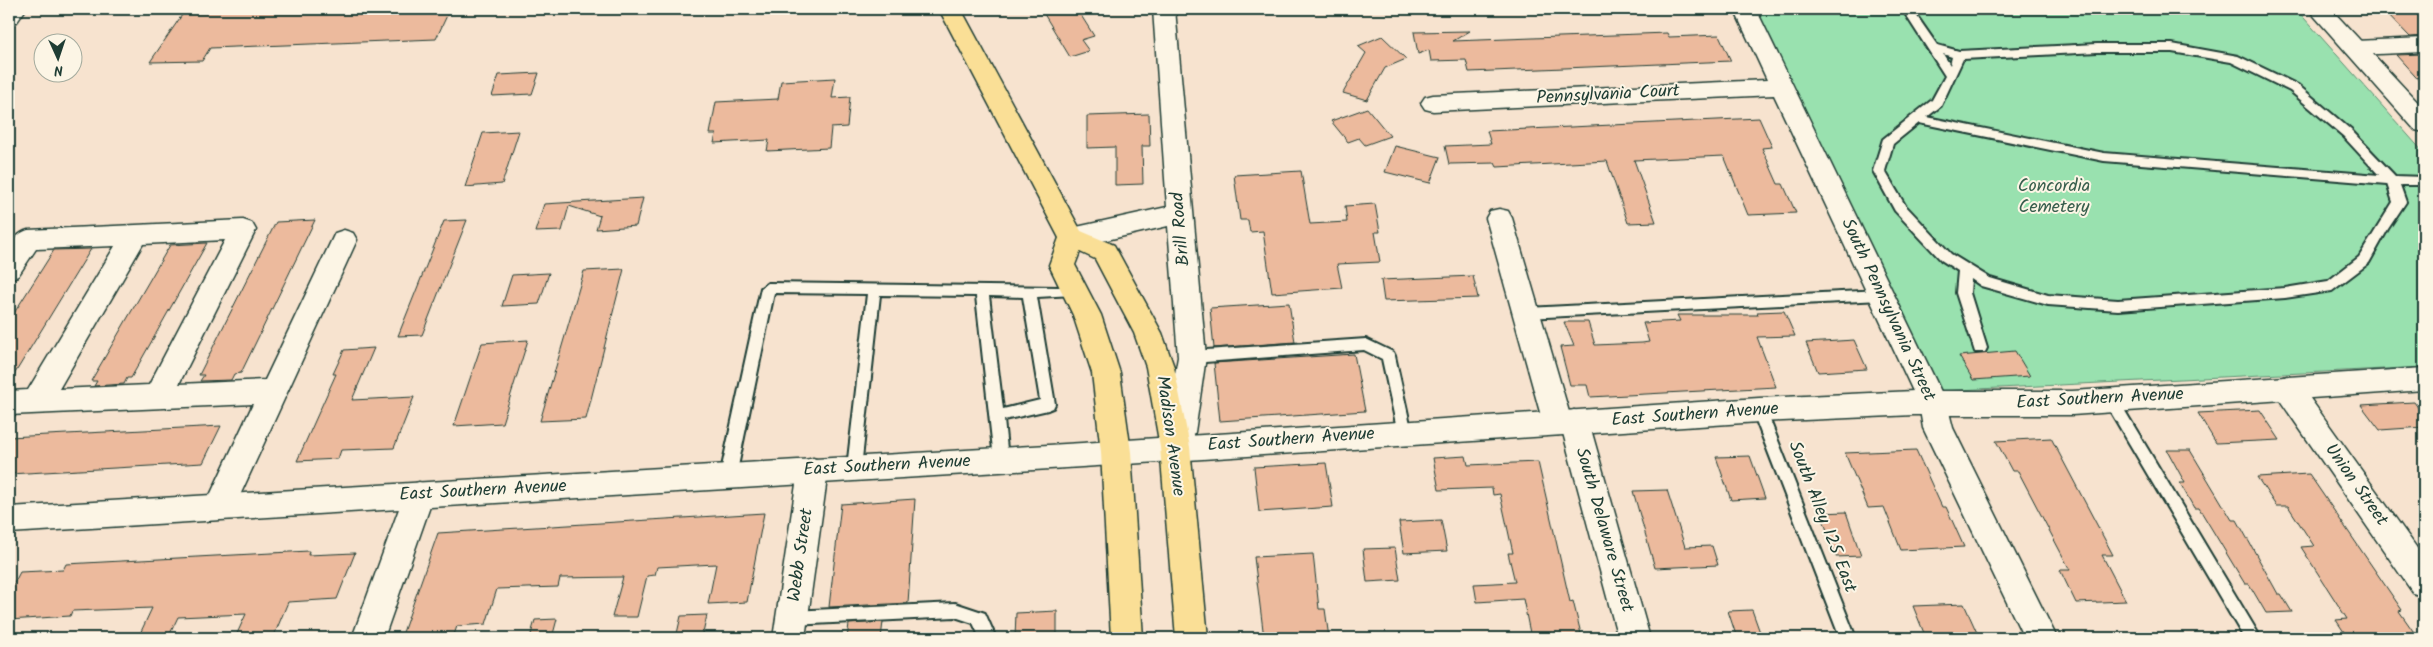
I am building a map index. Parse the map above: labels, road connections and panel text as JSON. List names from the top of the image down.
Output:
{
  "streets": {
    "main road": ["Madison Avenue"],
    "street": [
      "Pennsylvania Court",
      "Brill Road",
      "South Pennsylvania Street",
      "East Southern Avenue",
      "Union Street",
      "South Delaware Street",
      "Webb Street"
    ],
    "lane": ["South Alley 125 East"]
  },
  "crossings": [
    ["Pennsylvania Court", "South Pennsylvania Street"],
    ["Brill Road", "East Southern Avenue"],
    ["Brill Road", "Madison Avenue"],
    ["South Pennsylvania Street", "East Southern Avenue"],
    ["East Southern Avenue", "Madison Avenue"],
    ["East Southern Avenue", "Union Street"],
    ["East Southern Avenue", "South Alley 125 East"],
    ["East Southern Avenue", "South Delaware Street"],
    ["East Southern Avenue", "Webb Street"]
  ],
  "parks": ["Concordia Cemetery"],
  "north": "bottom"
}
